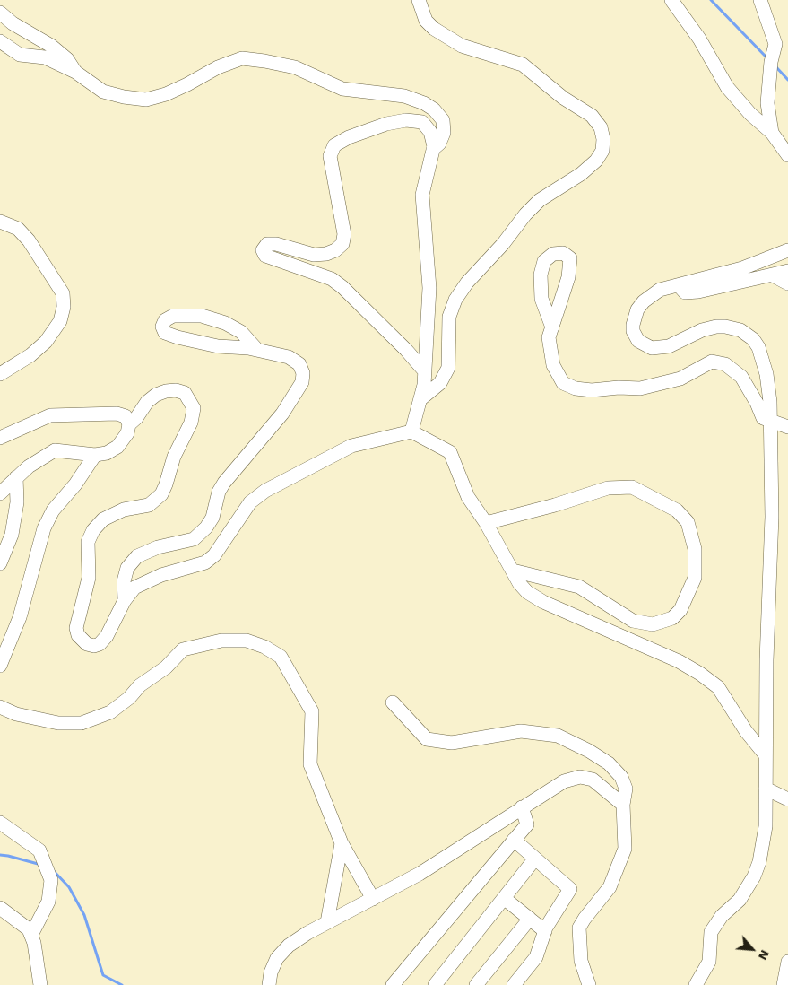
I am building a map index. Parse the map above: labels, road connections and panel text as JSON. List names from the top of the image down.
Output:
{
  "north": "bottom right"
}
